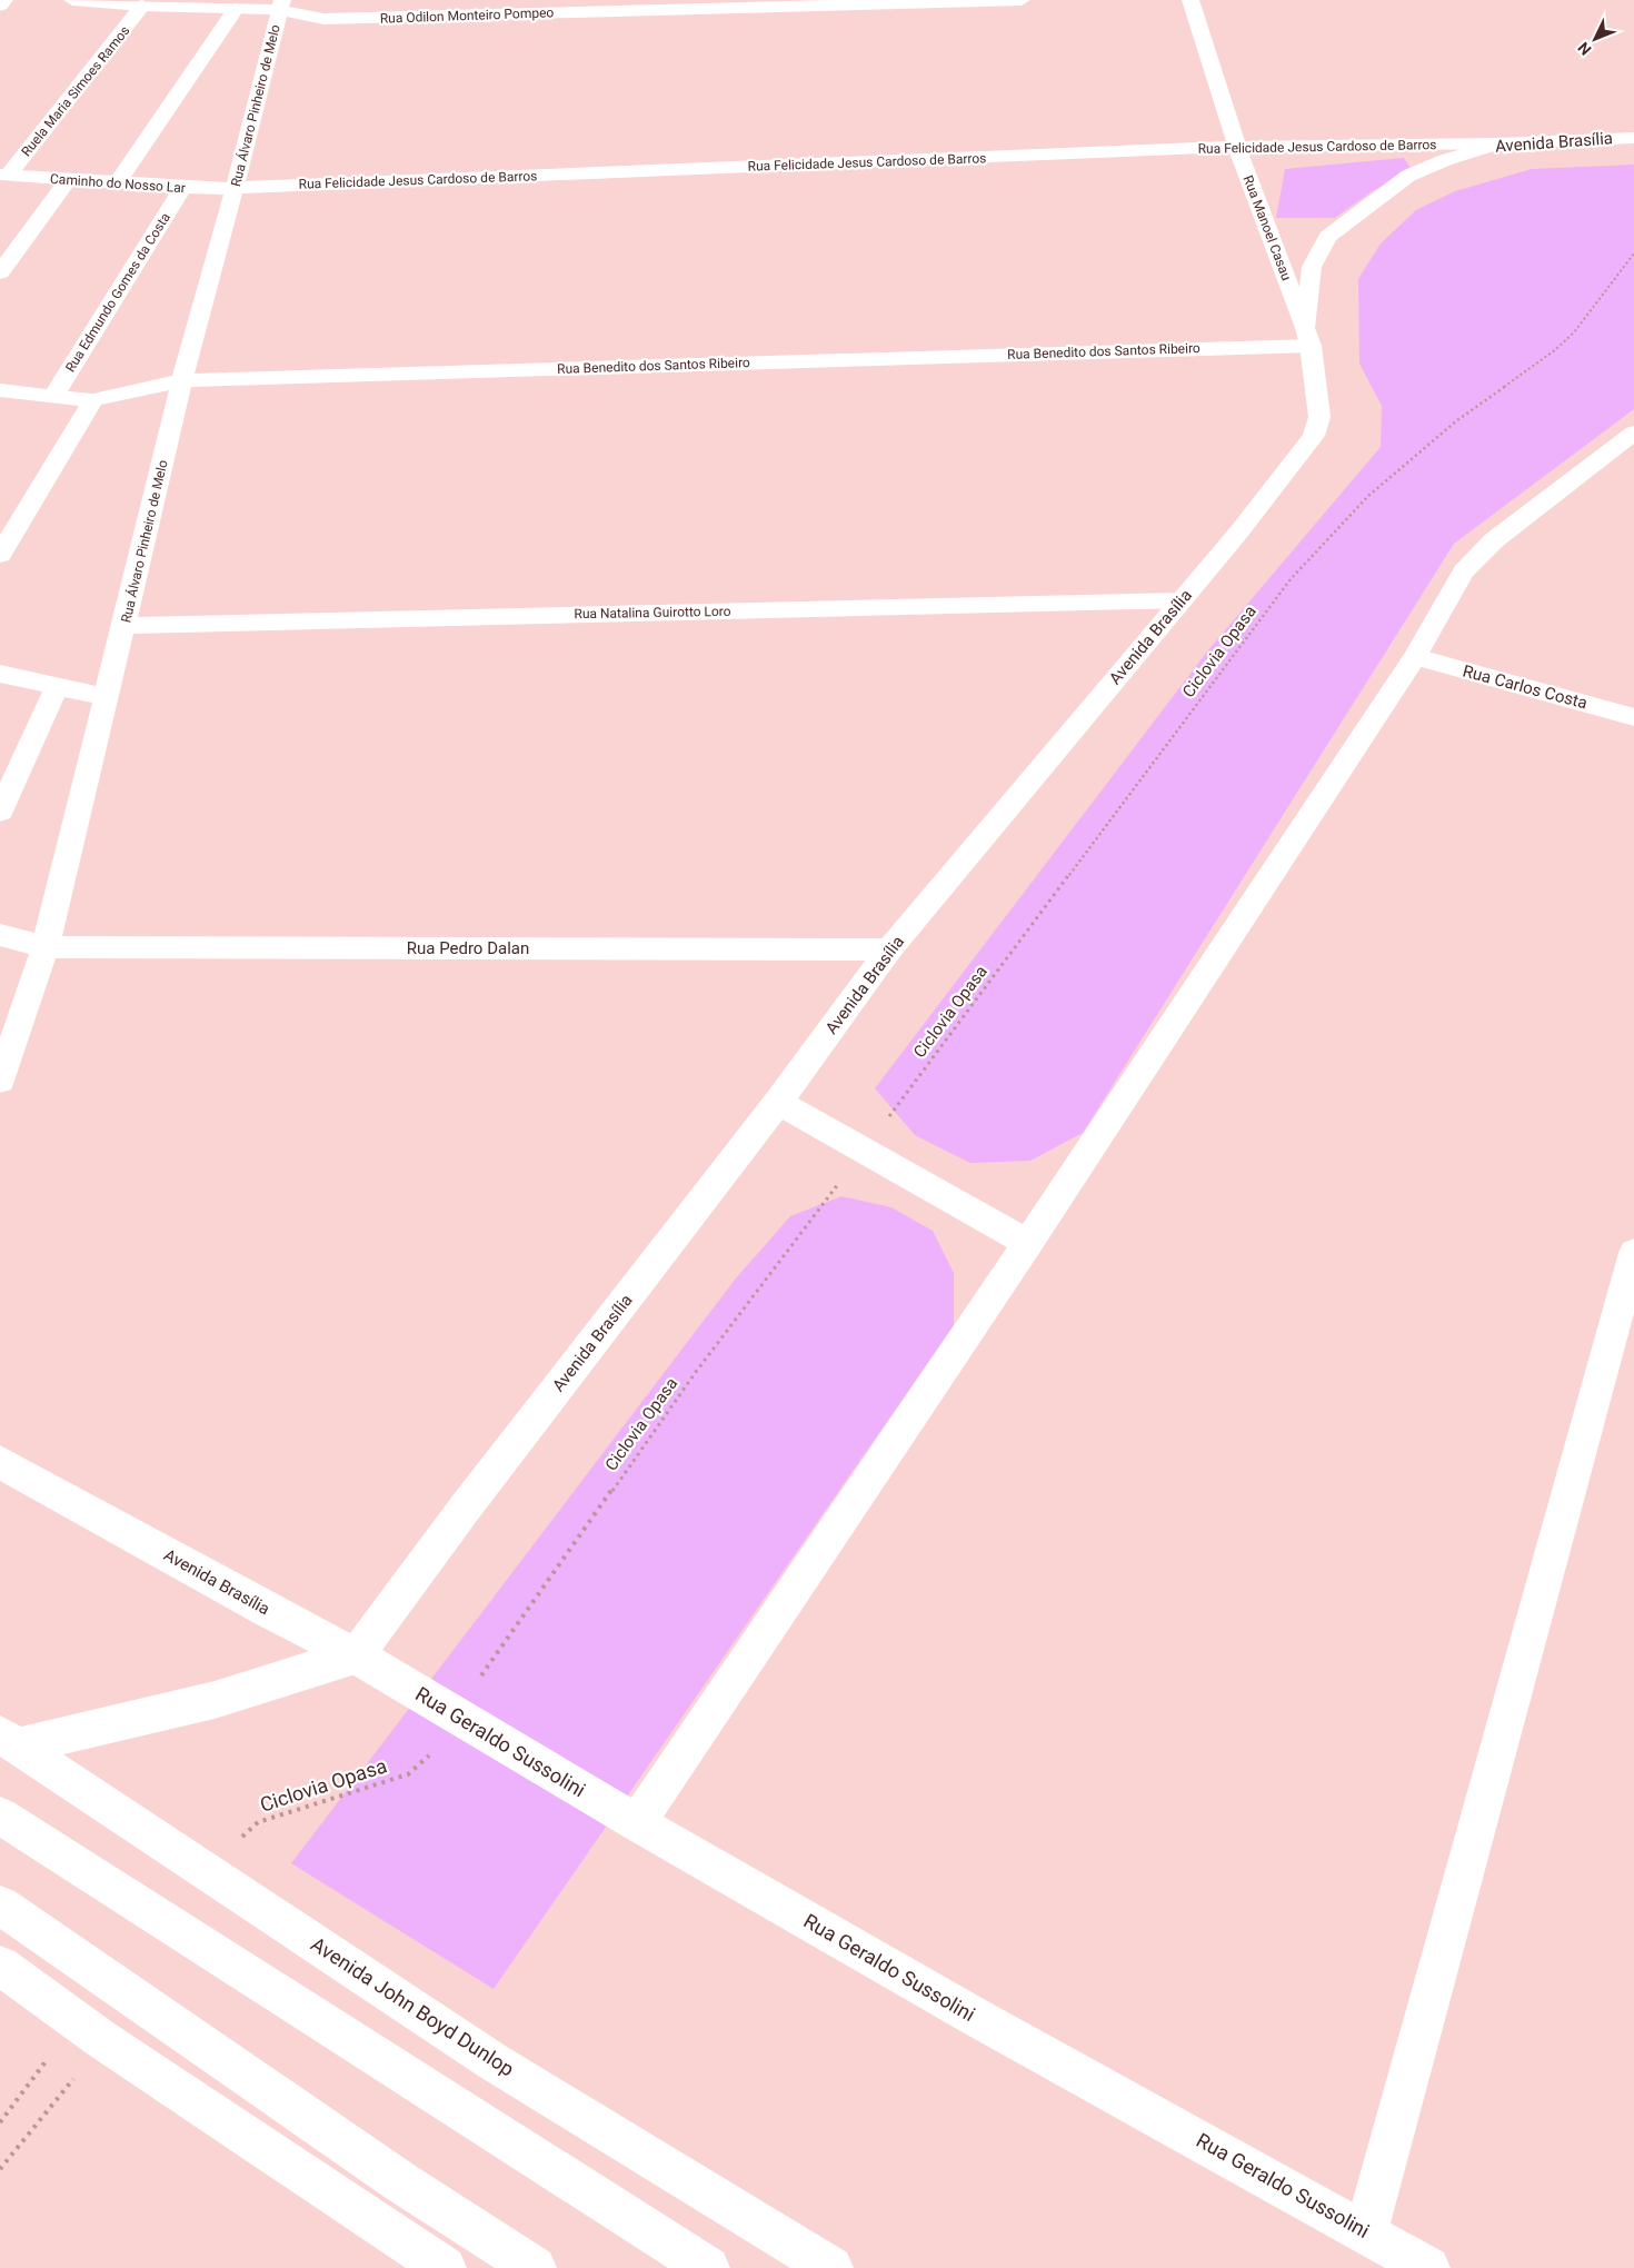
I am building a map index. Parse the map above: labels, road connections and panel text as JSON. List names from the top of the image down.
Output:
{
  "streets": {
    "street": [
      "Rua Odilon Monteiro Pompeo",
      "Ruela Maria Simoes Ramos",
      "Rua Álvaro Pinheiro de Melo",
      "Avenida Brasília",
      "Rua Felicidade Jesus Cardoso de Barros",
      "Caminho do Nosso Lar",
      "Rua Manoel Casau",
      "Rua Edmundo Gomes da Costa",
      "Rua Benedito dos Santos Ribeiro",
      "Rua Natalina Guirotto Loro",
      "Rua Carlos Costa",
      "Rua Pedro Dalan",
      "Rua Geraldo Sussolini",
      "Avenida John Boyd Dunlop"
    ],
    "path": ["Ciclovia Opasa"]
  },
  "crossings": [
    ["Rua Odilon Monteiro Pompeo", "Ruela Maria Simoes Ramos"],
    ["Rua Odilon Monteiro Pompeo", "Rua Álvaro Pinheiro de Melo"],
    ["Ruela Maria Simoes Ramos", "Caminho do Nosso Lar"],
    ["Rua Álvaro Pinheiro de Melo", "Rua Felicidade Jesus Cardoso de Barros"],
    ["Rua Álvaro Pinheiro de Melo", "Caminho do Nosso Lar"],
    ["Rua Álvaro Pinheiro de Melo", "Rua Benedito dos Santos Ribeiro"],
    ["Rua Álvaro Pinheiro de Melo", "Rua Natalina Guirotto Loro"],
    ["Rua Álvaro Pinheiro de Melo", "Rua Pedro Dalan"],
    ["Avenida Brasília", "Rua Felicidade Jesus Cardoso de Barros"],
    ["Avenida Brasília", "Rua Manoel Casau"],
    ["Avenida Brasília", "Rua Benedito dos Santos Ribeiro"],
    ["Avenida Brasília", "Rua Natalina Guirotto Loro"],
    ["Avenida Brasília", "Rua Pedro Dalan"],
    ["Avenida Brasília", "Rua Geraldo Sussolini"],
    ["Rua Felicidade Jesus Cardoso de Barros", "Caminho do Nosso Lar"],
    ["Rua Felicidade Jesus Cardoso de Barros", "Rua Manoel Casau"],
    ["Caminho do Nosso Lar", "Rua Edmundo Gomes da Costa"],
    ["Rua Manoel Casau", "Rua Benedito dos Santos Ribeiro"],
    ["Rua Edmundo Gomes da Costa", "Rua Benedito dos Santos Ribeiro"]
  ],
  "north": "bottom left"
}
